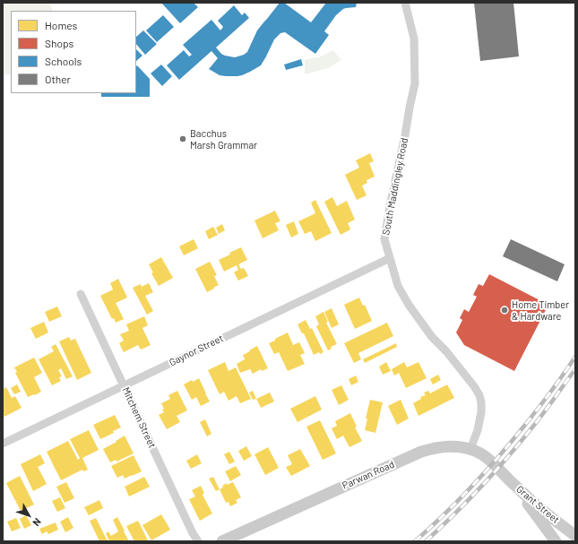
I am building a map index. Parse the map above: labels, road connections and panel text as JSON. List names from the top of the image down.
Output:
{
  "streets": {
    "main road": ["Parwan Road", "Grant Street"],
    "street": ["South Maddingley Road", "Gaynor Street", "Mitchem Street"]
  },
  "crossings": [
    ["South Maddingley Road", "Gaynor Street"],
    ["South Maddingley Road", "Parwan Road"],
    ["Gaynor Street", "Mitchem Street"],
    ["Parwan Road", "Grant Street"]
  ],
  "places": ["Bacchus Marsh Grammar", "Home Timber & Hardware"],
  "legend": [
    "Homes",
    "Shops",
    "Schools",
    "Other"
  ],
  "north": "bottom right"
}
